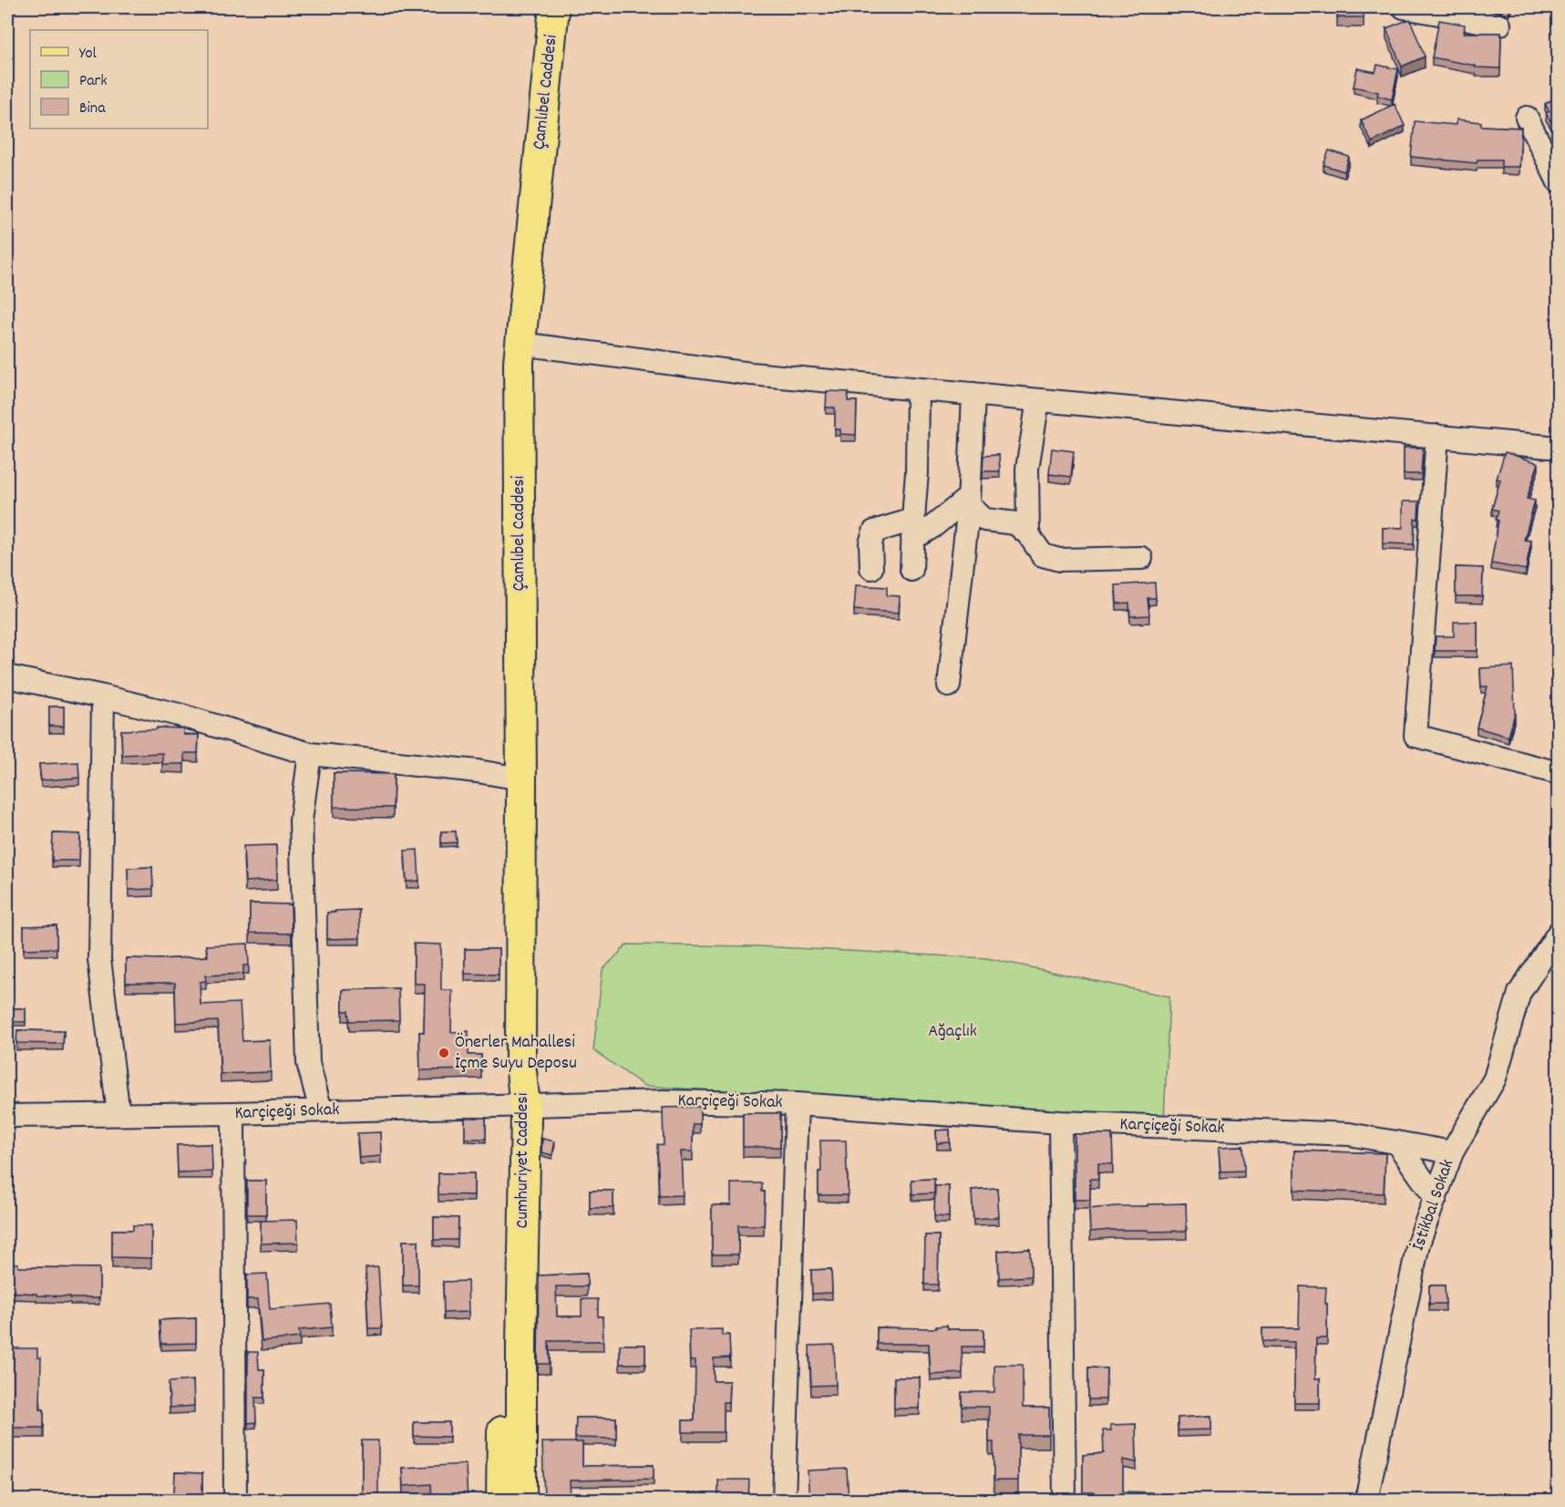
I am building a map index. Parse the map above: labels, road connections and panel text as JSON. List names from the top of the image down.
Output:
{
  "streets": {
    "main road": ["Çamlıbel Caddesi", "Cumhuriyet Caddesi"],
    "street": ["Karçiçeği Sokak", "İstikbal Sokak"]
  },
  "crossings": [
    ["Çamlıbel Caddesi", "Cumhuriyet Caddesi"],
    ["Karçiçeği Sokak", "Cumhuriyet Caddesi"],
    ["Karçiçeği Sokak", "İstikbal Sokak"]
  ],
  "parks": ["Ağaçlık"],
  "places": ["Önerler Mahallesi İçme Suyu Deposu"],
  "legend": ["Yol", "Park", "Bina"]
}
